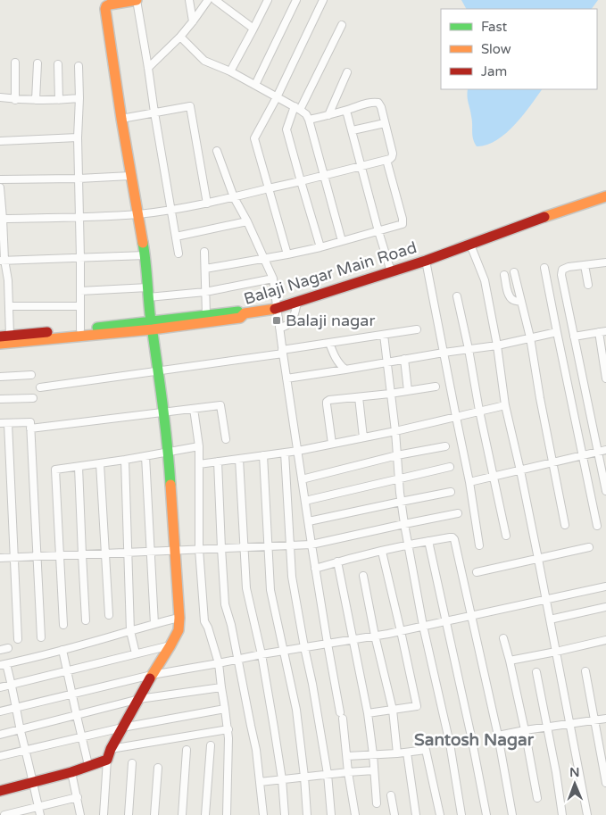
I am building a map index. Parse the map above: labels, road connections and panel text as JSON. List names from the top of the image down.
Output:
{
  "streets": {
    "street": ["Balaji Nagar Main Road"]
  },
  "districts": ["Santosh Nagar"],
  "places": {
    "transit": ["Balaji nagar"]
  },
  "legend": ["Fast", "Slow", "Jam"],
  "north": "top"
}
